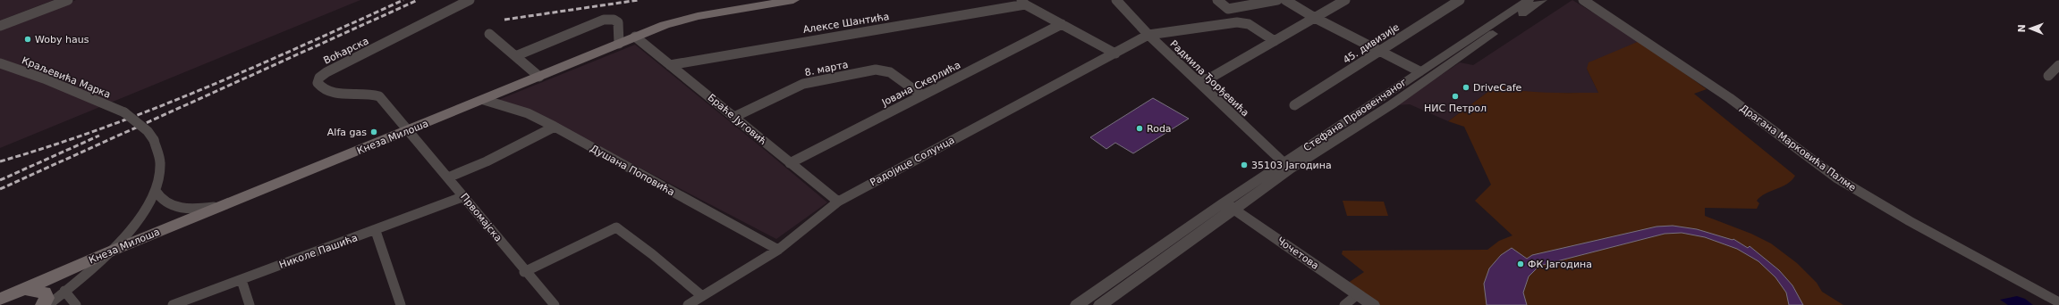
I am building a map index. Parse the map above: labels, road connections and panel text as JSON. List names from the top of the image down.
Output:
{
  "streets": {
    "main road": ["Кнеза Милоша"],
    "street": [
      "Алексе Шантића",
      "45. дивизије",
      "Воћарска",
      "8. марта",
      "Краљевића Марка",
      "Радмила Ђорђевића",
      "Јована Скерлића",
      "Стефана Првовенчаног",
      "Браће Југовић",
      "Драгана Марковића Палме",
      "Радојице Солунца",
      "Душана Поповића",
      "Првомајска",
      "Николе Пашића",
      "Чочетова"
    ]
  },
  "crossings": [
    ["Алексе Шантића", "Браће Југовић"],
    ["Воћарска", "Кнеза Милоша"],
    ["Воћарска", "Првомајска"],
    ["8. марта", "Јована Скерлића"],
    ["8. марта", "Браће Југовић"],
    ["Радмила Ђорђевића", "Стефана Првовенчаног"],
    ["Радмила Ђорђевића", "Радојице Солунца"],
    ["Јована Скерлића", "Браће Југовић"],
    ["Стефана Првовенчаног", "Чочетова"],
    ["Браће Југовић", "Кнеза Милоша"],
    ["Браће Југовић", "Радојице Солунца"],
    ["Кнеза Милоша", "Душана Поповића"],
    ["Кнеза Милоша", "Првомајска"],
    ["Радојице Солунца", "Душана Поповића"],
    ["Првомајска", "Николе Пашића"]
  ],
  "places": [
    "Woby haus",
    "DriveCafe",
    "НИС Петрол",
    "Roda",
    "Alfa gas",
    "35103 Јагодина",
    "ФК Јагодина"
  ],
  "north": "left"
}
